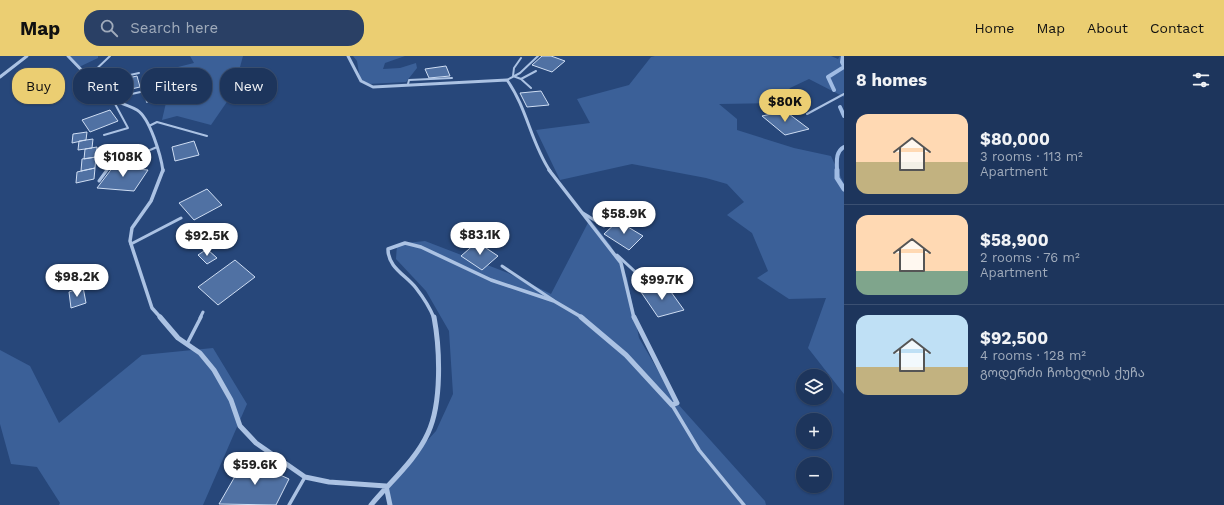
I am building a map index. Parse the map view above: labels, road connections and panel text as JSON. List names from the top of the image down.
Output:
{
  "page": {
    "header": "Map",
    "search": "Search here",
    "nav": [
      "Home",
      "Map",
      "About",
      "Contact"
    ],
    "heading": "8 homes",
    "chip": [
      "Buy",
      "Rent",
      "Filters",
      "New"
    ],
    "price": [
      "$80K",
      "$108K",
      "$58.9K",
      "$83.1K",
      "$92.5K",
      "$98.2K",
      "$99.7K",
      "$59.6K"
    ],
    "list": [
      {
        "name": "$80,000",
        "note": "3 rooms · 113 m² · Apartment"
      },
      {
        "name": "$58,900",
        "note": "2 rooms · 76 m² · Apartment"
      },
      {
        "name": "$92,500",
        "note": "4 rooms · 128 m² · გოდერძი ჩოხელის ქუჩა"
      }
    ],
    "map_buttons": ["+", "−"]
  }
}
